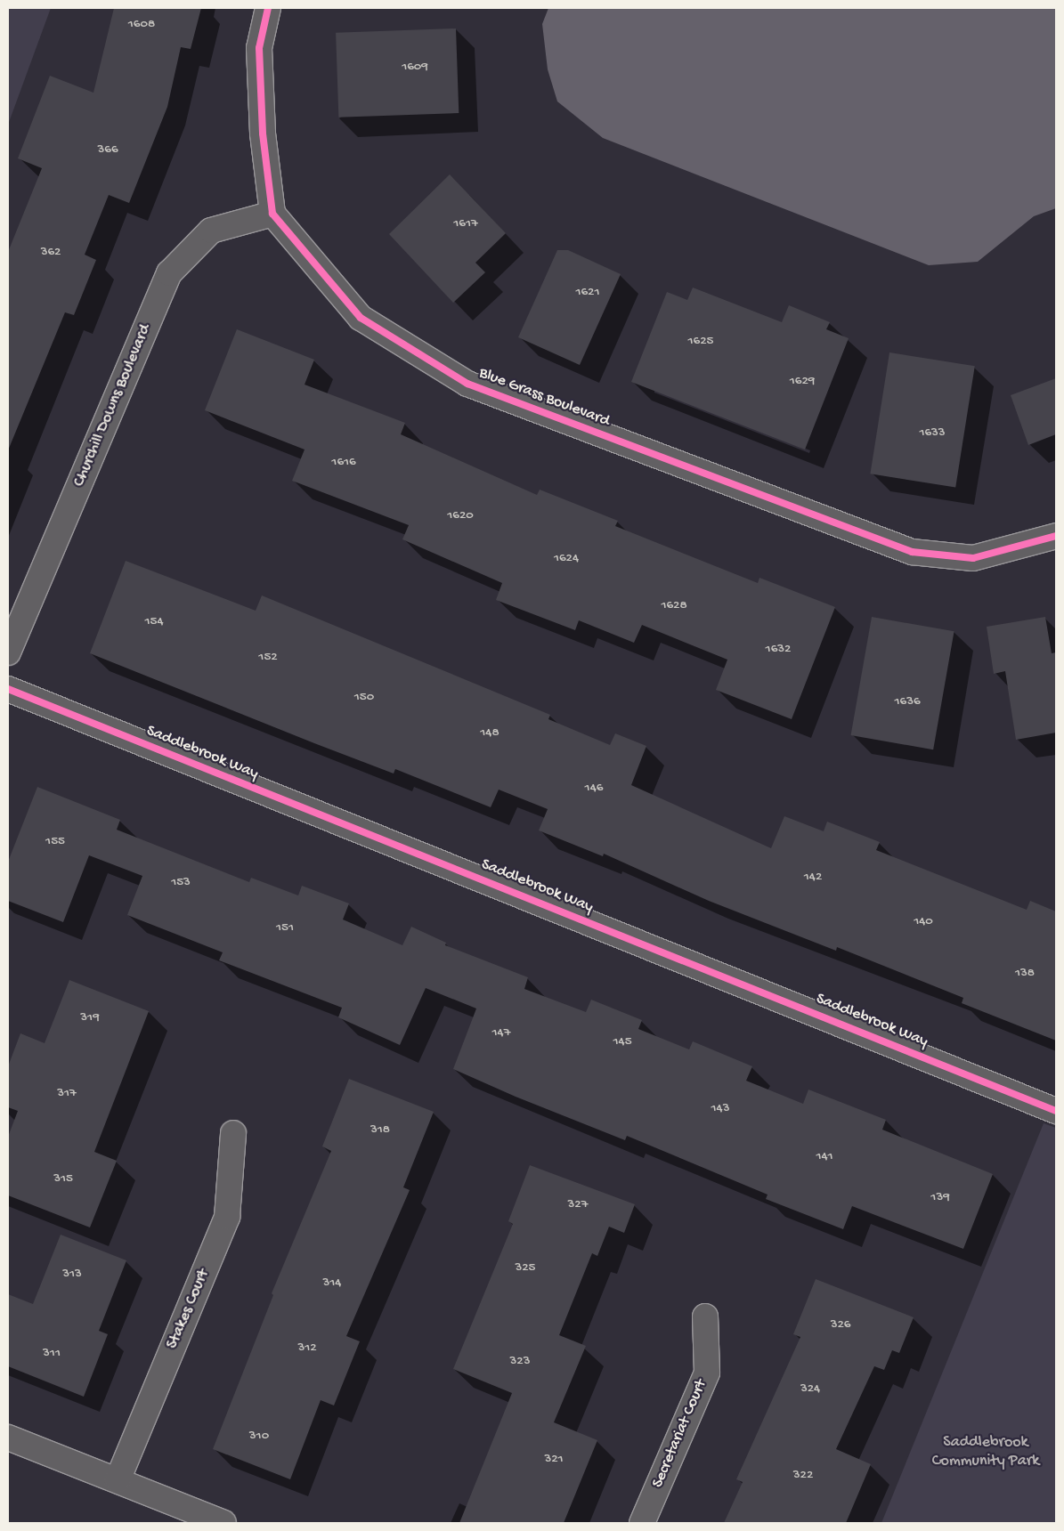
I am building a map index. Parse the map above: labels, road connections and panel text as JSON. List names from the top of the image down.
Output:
{
  "streets": {
    "street": [
      "Blue Grass Boulevard",
      "Churchill Downs Boulevard",
      "Saddlebrook Way",
      "Stakes Court",
      "Secretariat Court"
    ]
  },
  "crossings": [
    ["Blue Grass Boulevard", "Churchill Downs Boulevard"]
  ],
  "parks": ["Saddlebrook Community Park"],
  "house_numbers": [
    "1608",
    "1609",
    "366",
    "1617",
    "362",
    "1621",
    "1625",
    "1629",
    "1633",
    "1616",
    "1620",
    "1624",
    "1628",
    "154",
    "1632",
    "152",
    "150",
    "1636",
    "148",
    "146",
    "155",
    "142",
    "153",
    "140",
    "151",
    "138",
    "319",
    "147",
    "145",
    "317",
    "143",
    "318",
    "141",
    "315",
    "139",
    "327",
    "325",
    "313",
    "314",
    "326",
    "312",
    "311",
    "323",
    "324",
    "310",
    "321",
    "322"
  ]
}
